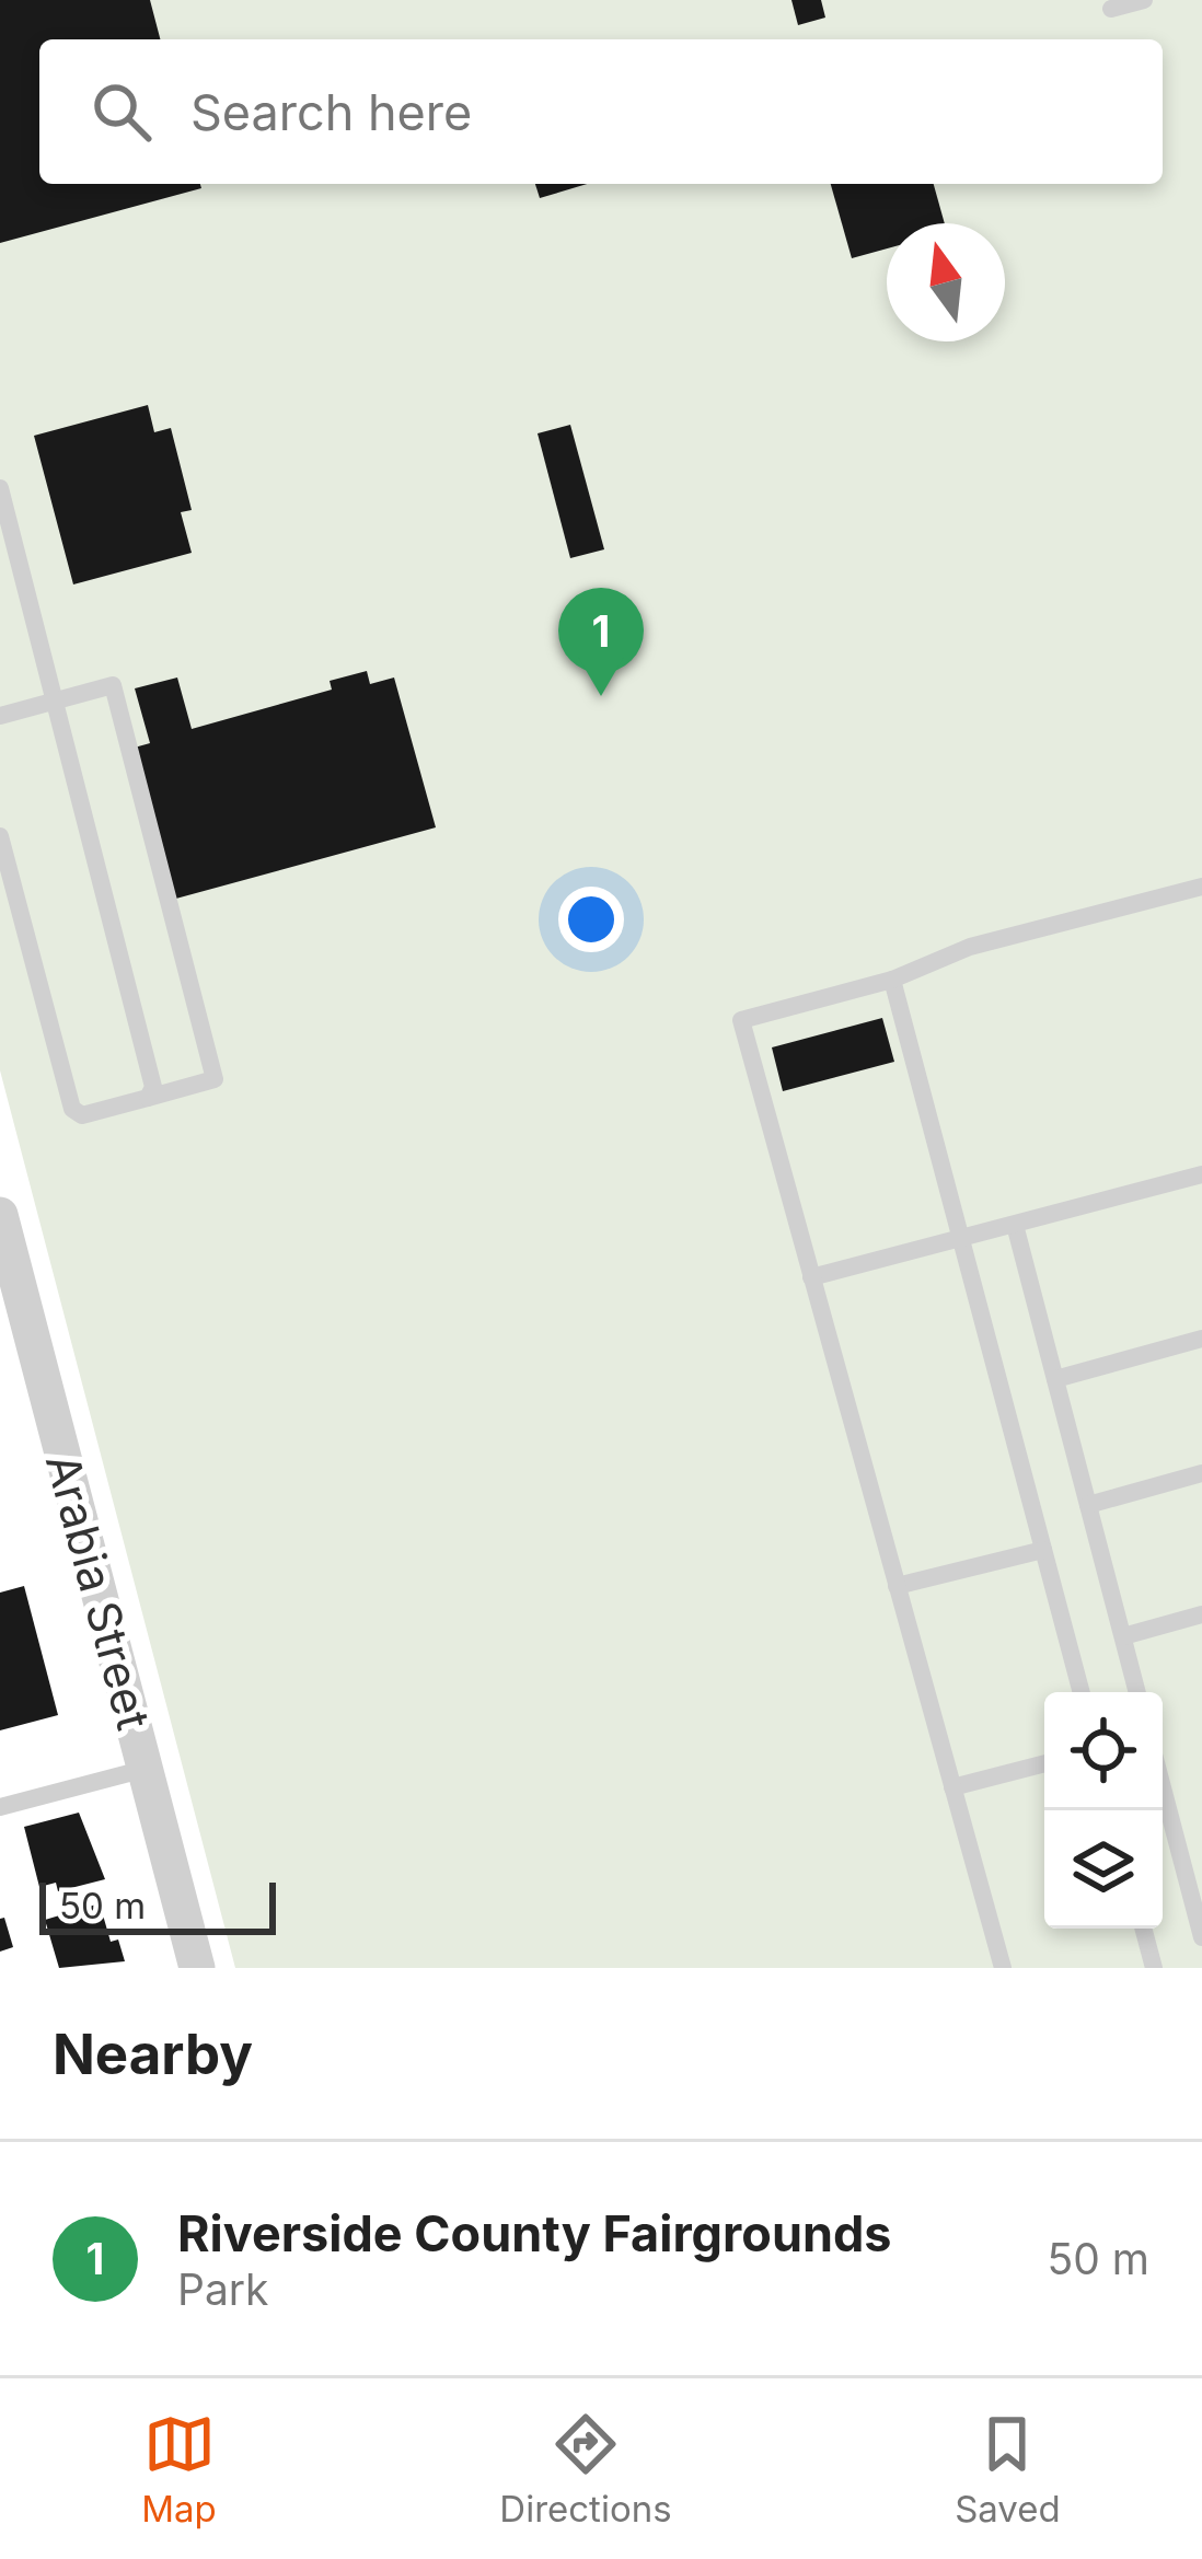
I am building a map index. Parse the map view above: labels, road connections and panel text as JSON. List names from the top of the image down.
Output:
{
  "streets": {
    "street": ["Arabia Street"]
  },
  "scale_bar": "50 m",
  "north": "top",
  "page": {
    "search": "Search here",
    "pins": "1",
    "scale": "50 m",
    "heading": "Nearby",
    "list": [
      {
        "mark": "1",
        "name": "Riverside County Fairgrounds",
        "note": "Park",
        "value": "50 m"
      }
    ],
    "nav": ["Map", "Directions", "Saved"]
  }
}
